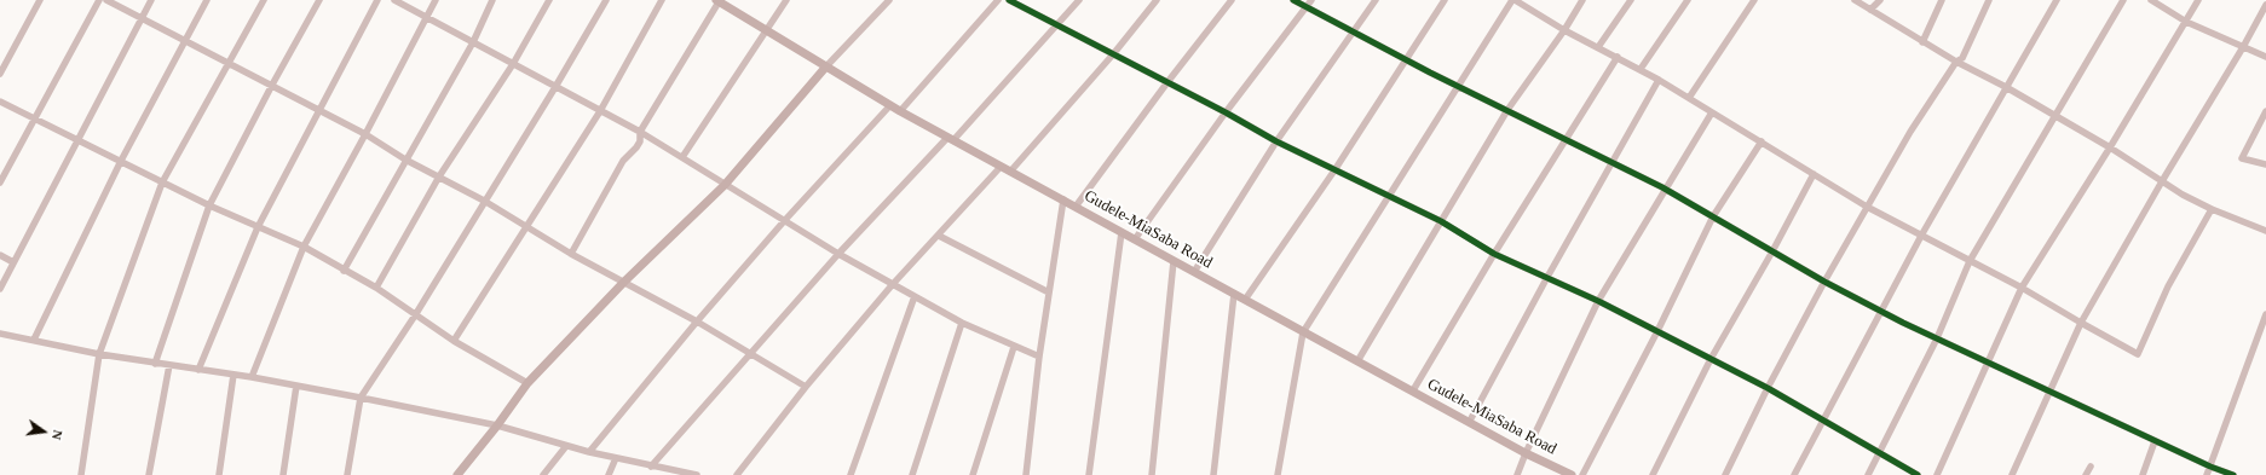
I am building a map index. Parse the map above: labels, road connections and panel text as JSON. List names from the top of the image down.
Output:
{
  "streets": {
    "street": ["Gudele-MiaSaba Road"]
  },
  "north": "right"
}
